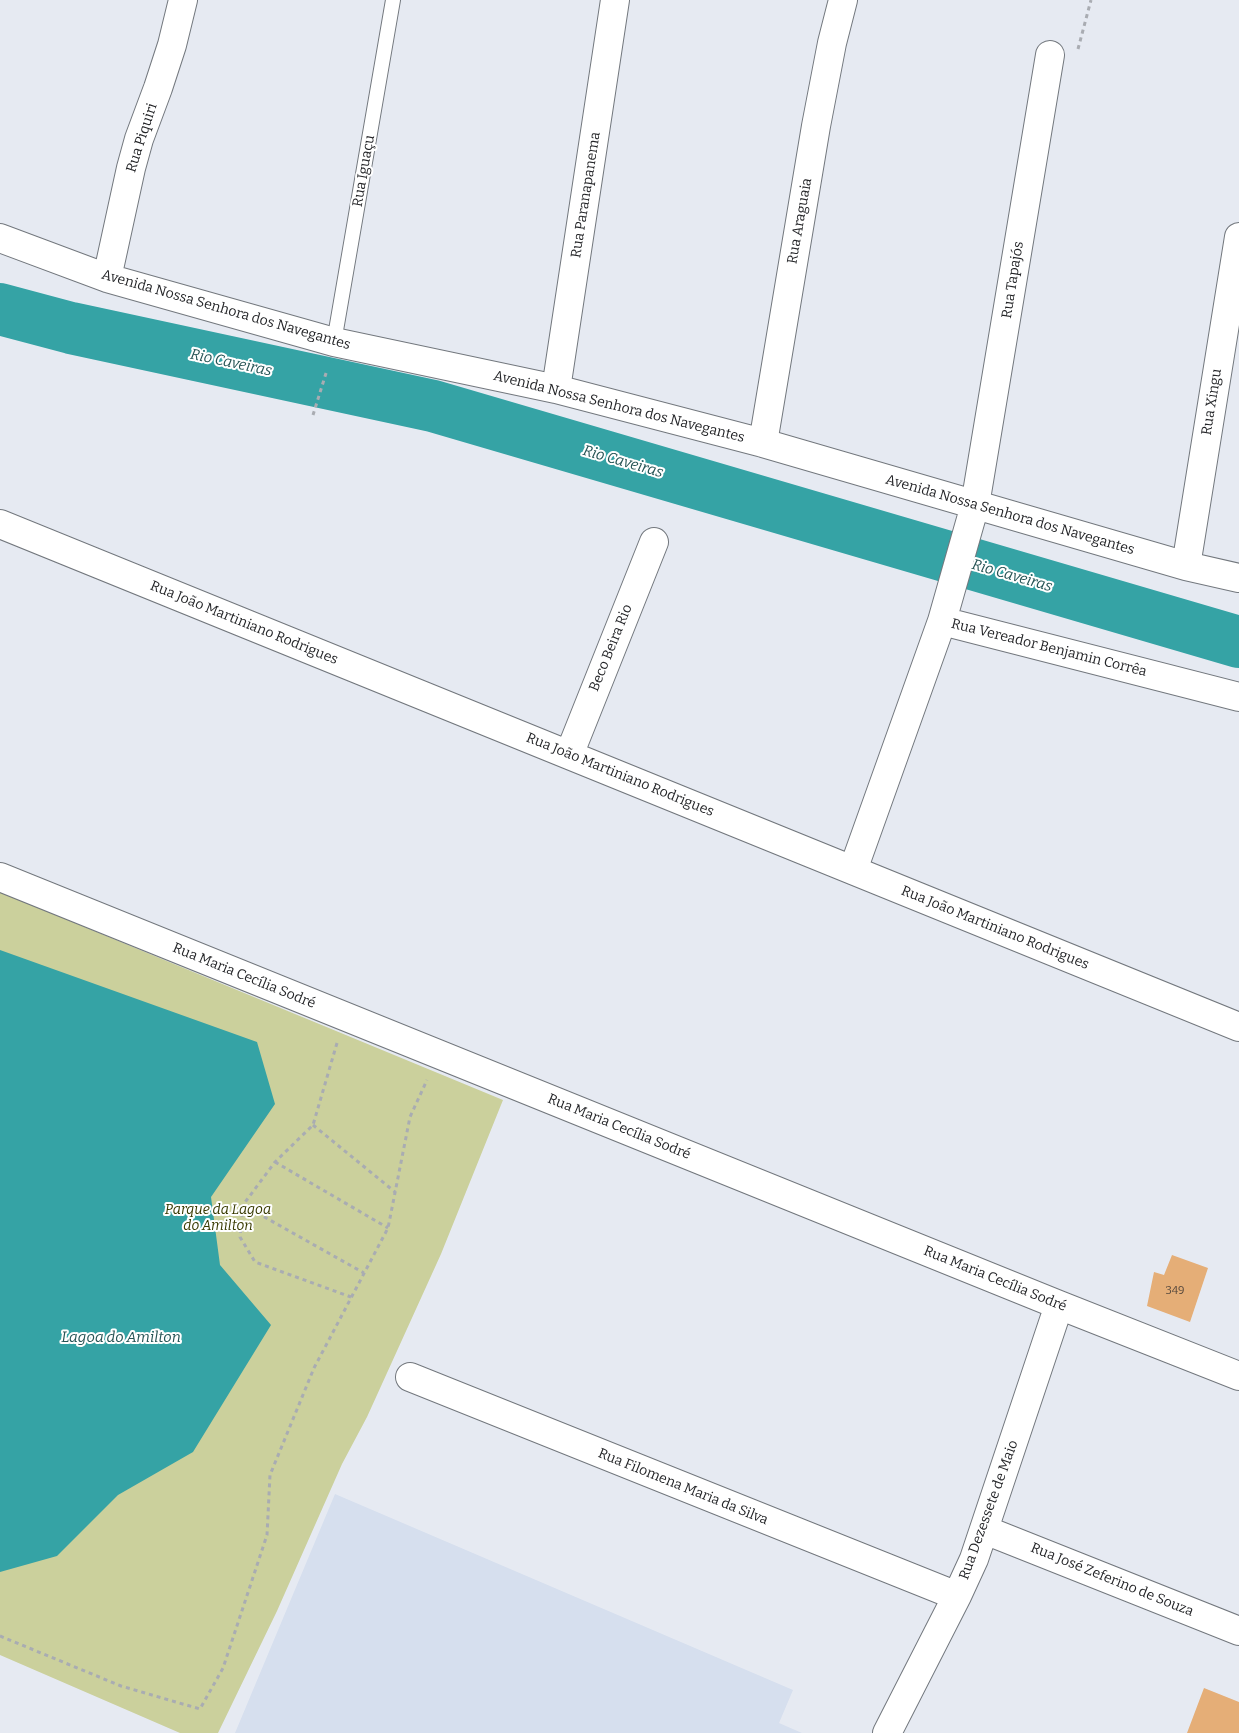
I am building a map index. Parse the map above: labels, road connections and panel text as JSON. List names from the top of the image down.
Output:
{
  "streets": {
    "street": [
      "Rua Piquiri",
      "Rua Paranapanema",
      "Rua Araguaia",
      "Rua Tapajós",
      "Avenida Nossa Senhora dos Navegantes",
      "Rua Xingu",
      "Rua João Martiniano Rodrigues",
      "Beco Beira Rio",
      "Rua Vereador Benjamin Corrêa",
      "Rua Maria Cecília Sodré",
      "Rua Filomena Maria da Silva",
      "Rua Dezessete de Maio",
      "Rua José Zeferino de Souza"
    ],
    "lane": ["Rua Iguaçu"]
  },
  "crossings": [
    ["Rua Piquiri", "Avenida Nossa Senhora dos Navegantes"],
    ["Rua Iguaçu", "Avenida Nossa Senhora dos Navegantes"],
    ["Rua Paranapanema", "Avenida Nossa Senhora dos Navegantes"],
    ["Rua Araguaia", "Avenida Nossa Senhora dos Navegantes"],
    ["Rua Tapajós", "Avenida Nossa Senhora dos Navegantes"],
    ["Rua Tapajós", "Rua Vereador Benjamin Corrêa"],
    ["Avenida Nossa Senhora dos Navegantes", "Rua Xingu"],
    ["Rua João Martiniano Rodrigues", "Beco Beira Rio"],
    ["Rua João Martiniano Rodrigues", "Rua Vereador Benjamin Corrêa"],
    ["Rua Maria Cecília Sodré", "Rua Dezessete de Maio"],
    ["Rua Filomena Maria da Silva", "Rua Dezessete de Maio"],
    ["Rua Dezessete de Maio", "Rua José Zeferino de Souza"]
  ],
  "water": ["Rio Caveiras", "Lagoa do Amilton"],
  "parks": ["Parque da Lagoa do Amilton"],
  "house_numbers": ["349"]
}
